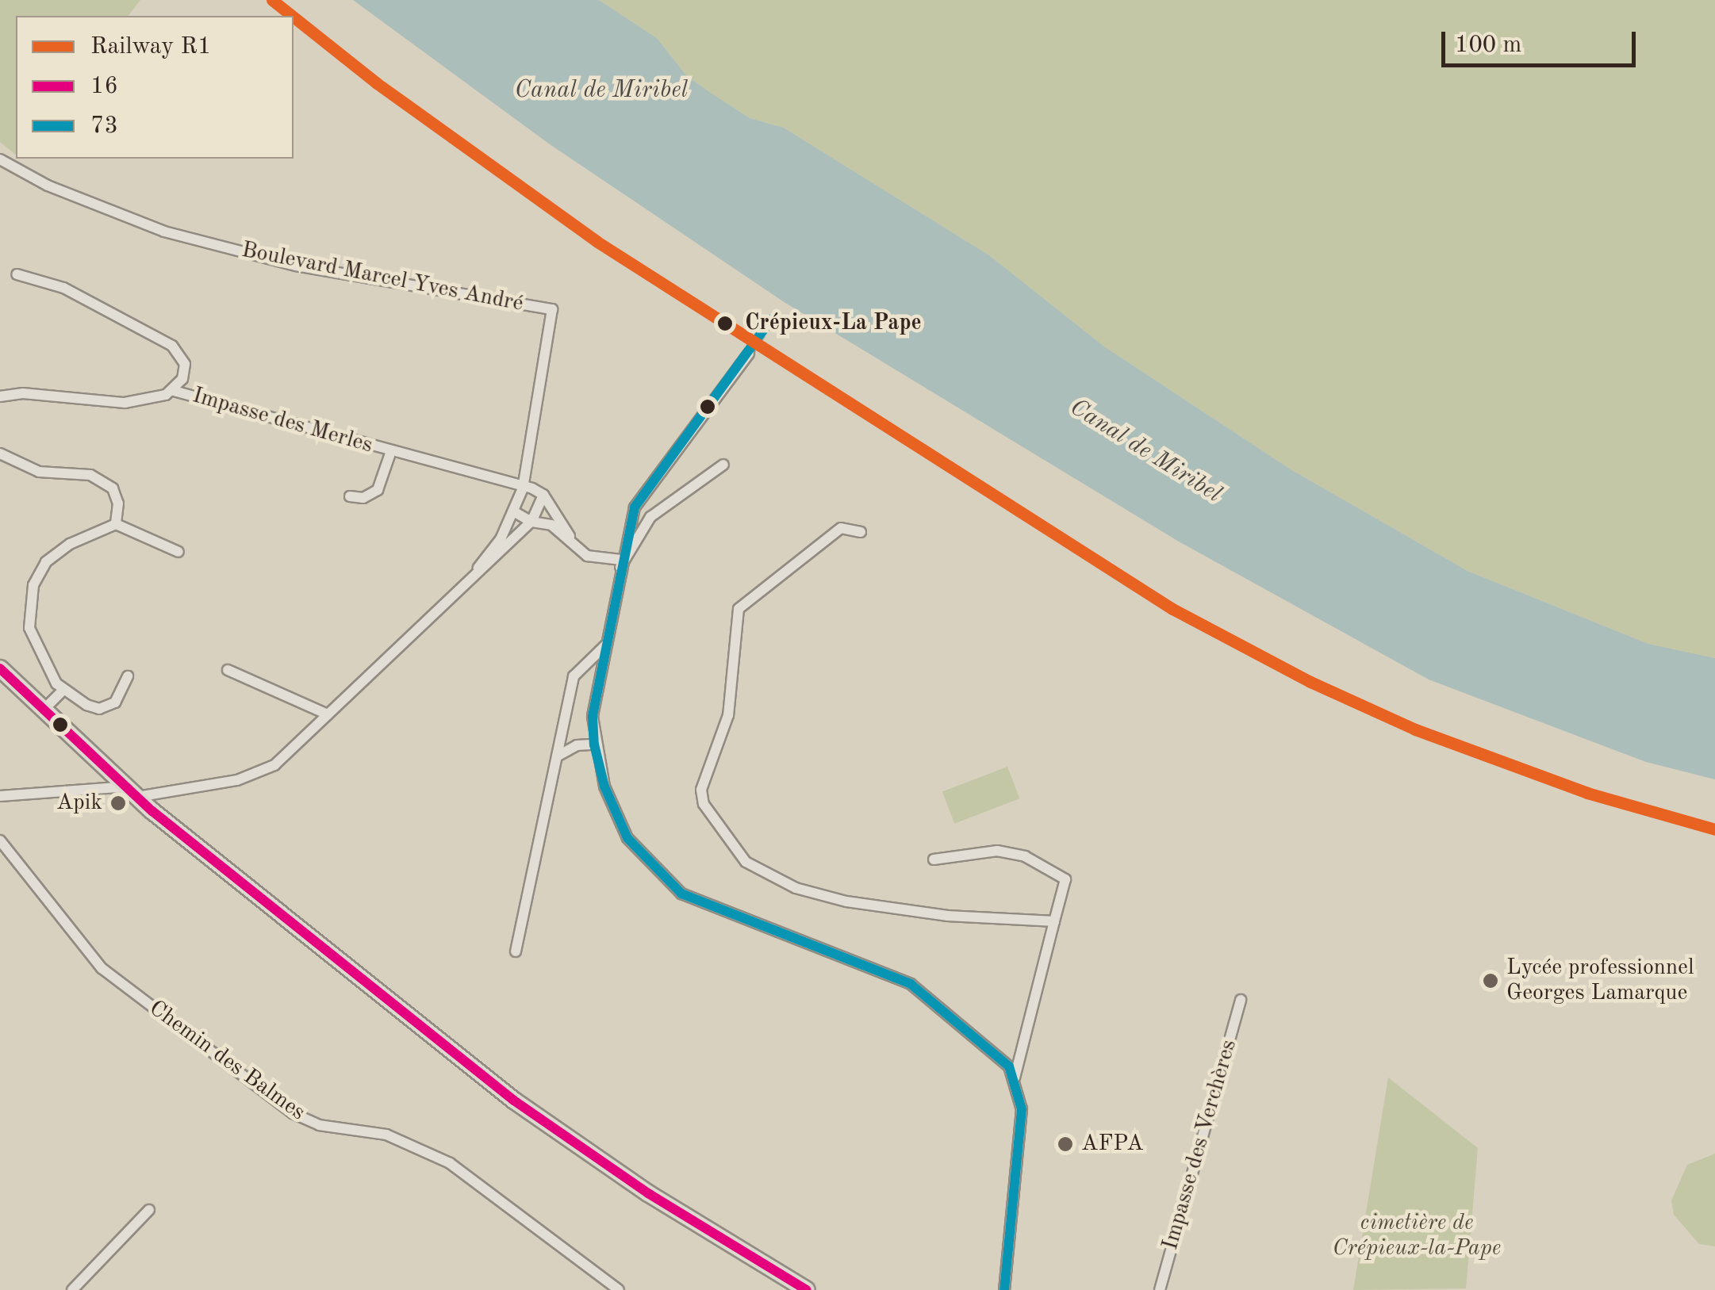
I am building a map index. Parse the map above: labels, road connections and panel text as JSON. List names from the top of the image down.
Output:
{
  "streets": {
    "street": [
      "Boulevard Marcel Yves André",
      "Impasse des Merles",
      "Chemin des Balmes",
      "Impasse des Verchères"
    ]
  },
  "crossings": [
    ["Boulevard Marcel Yves André", "Impasse des Merles"]
  ],
  "water": ["Canal de Miribel"],
  "parks": ["cimetière de Crépieux-la-Pape"],
  "places": [
    "Crépieux-La Pape",
    "Apik",
    "Lycée professionnel Georges Lamarque",
    "AFPA"
  ],
  "lines": ["rail line R1", "transit line 73", "transit line 16"],
  "legend": ["Railway R1", "16", "73"],
  "scale_bar": "100 m"
}
